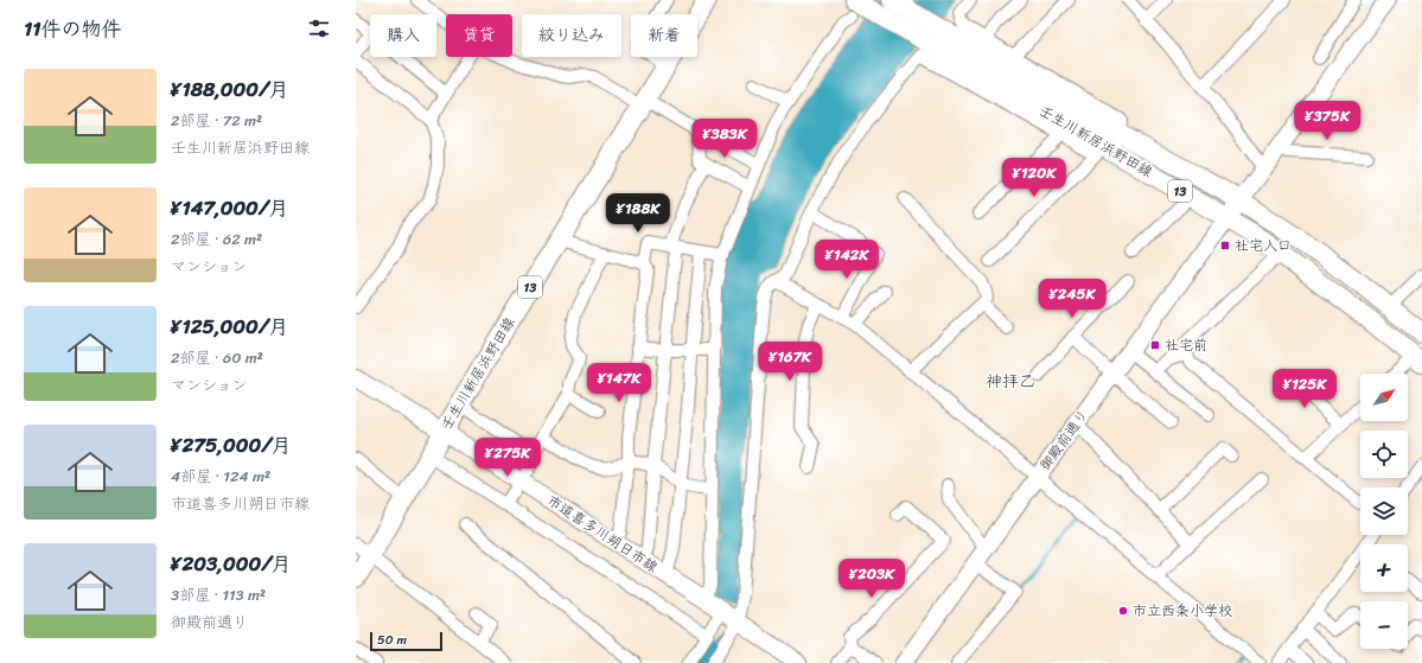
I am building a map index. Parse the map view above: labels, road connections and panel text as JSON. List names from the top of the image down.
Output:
{
  "streets": {
    "main road": ["壬生川新居浜野田線", "13"],
    "street": ["御殿前通り", "市道喜多川朔日市線"]
  },
  "crossings": [
    ["壬生川新居浜野田線", "御殿前通り"],
    ["壬生川新居浜野田線", "市道喜多川朔日市線"]
  ],
  "districts": ["神拝乙"],
  "places": {
    "transit": ["社宅入口", "社宅前"],
    "other": ["市立西条小学校"]
  },
  "scale_bar": "50 m",
  "north": "top right",
  "page": {
    "heading": "11件の物件",
    "chip": [
      "購入",
      "賃貸",
      "絞り込み",
      "新着"
    ],
    "list": [
      {
        "name": "¥188,000/月",
        "note": "2部屋 · 72 m² · 壬生川新居浜野田線"
      },
      {
        "name": "¥147,000/月",
        "note": "2部屋 · 62 m² · マンション"
      },
      {
        "name": "¥125,000/月",
        "note": "2部屋 · 60 m² · マンション"
      },
      {
        "name": "¥275,000/月",
        "note": "4部屋 · 124 m² · 市道喜多川朔日市線"
      },
      {
        "name": "¥203,000/月",
        "note": "3部屋 · 113 m² · 御殿前通り"
      }
    ],
    "price": [
      "¥375K",
      "¥383K",
      "¥120K",
      "¥188K",
      "¥142K",
      "¥245K",
      "¥167K",
      "¥147K",
      "¥125K",
      "¥275K",
      "¥203K"
    ],
    "map_buttons": ["+", "−"],
    "scale": "50 m"
  }
}
